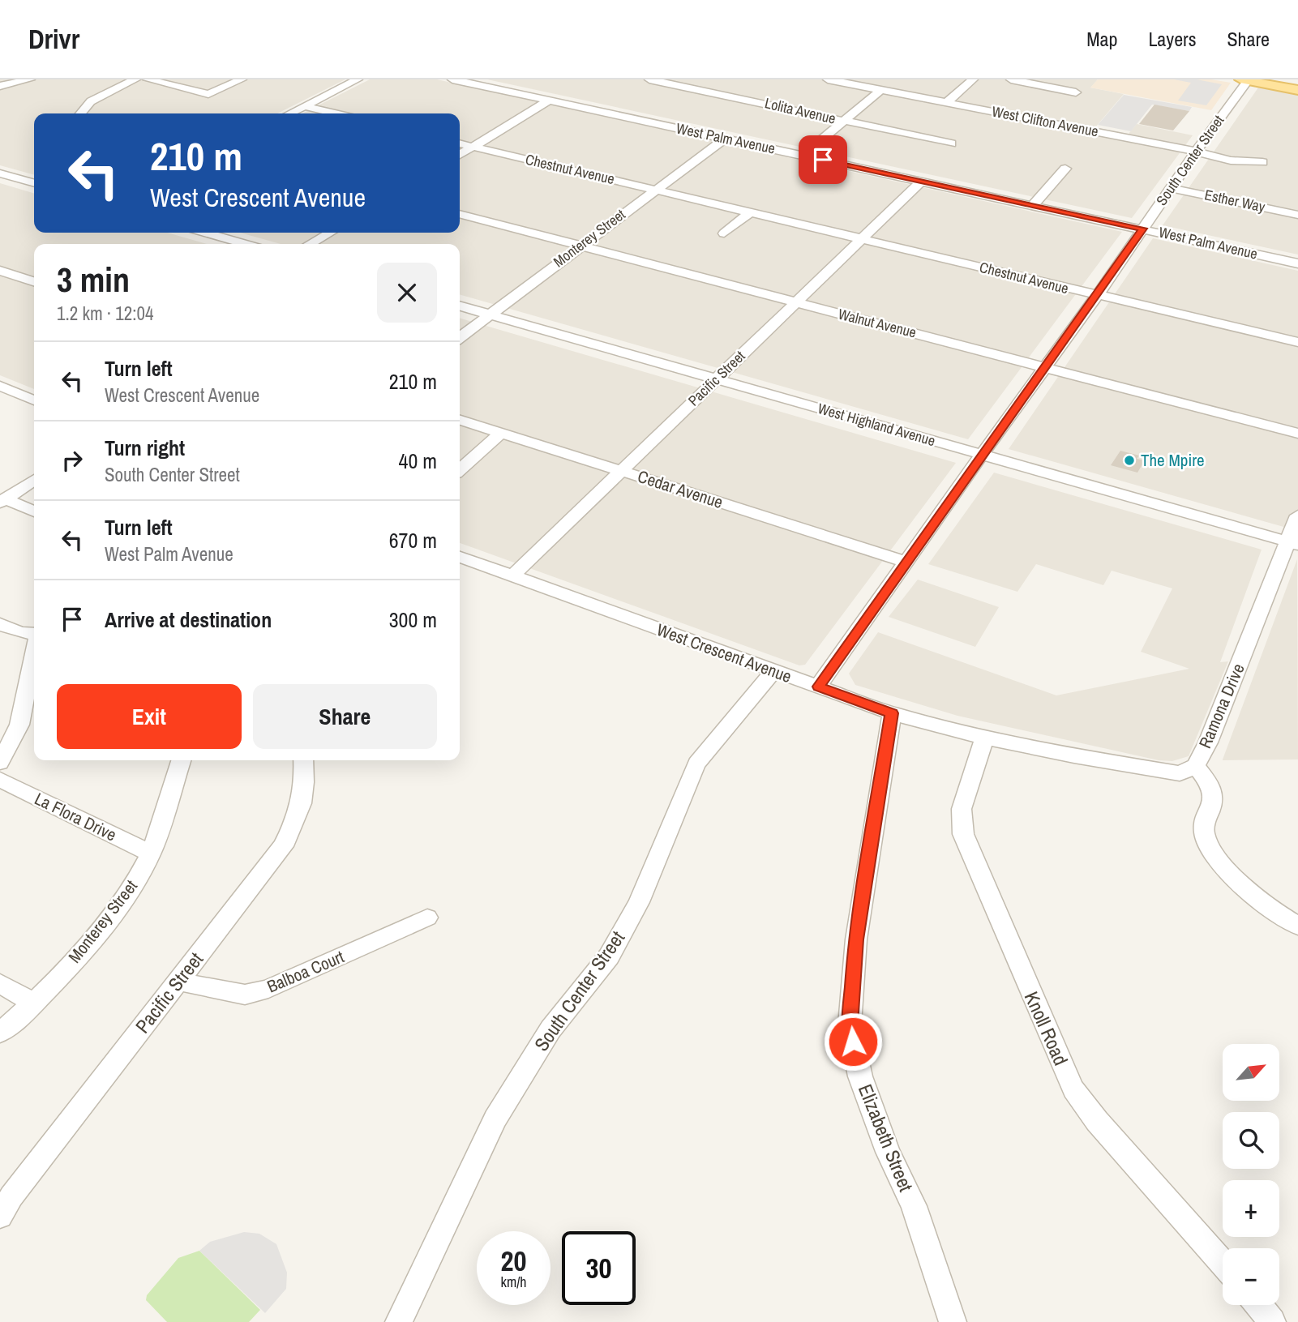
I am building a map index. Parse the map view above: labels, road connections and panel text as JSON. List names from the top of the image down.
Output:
{
  "streets": {
    "street": [
      "Lolita Avenue",
      "West Clifton Avenue",
      "West Palm Avenue",
      "South Center Street",
      "Chestnut Avenue",
      "Esther Way",
      "Monterey Street",
      "Walnut Avenue",
      "Pacific Street",
      "West Highland Avenue",
      "Cedar Avenue",
      "West Crescent Avenue",
      "Ramona Drive",
      "La Flora Drive",
      "Balboa Court",
      "Knoll Road",
      "Elizabeth Street"
    ]
  },
  "crossings": [
    ["West Clifton Avenue", "South Center Street"],
    ["West Palm Avenue", "South Center Street"],
    ["West Palm Avenue", "Monterey Street"],
    ["West Palm Avenue", "Pacific Street"],
    ["South Center Street", "Chestnut Avenue"],
    ["South Center Street", "Esther Way"],
    ["South Center Street", "Walnut Avenue"],
    ["South Center Street", "West Highland Avenue"],
    ["South Center Street", "Cedar Avenue"],
    ["South Center Street", "West Crescent Avenue"],
    ["Chestnut Avenue", "Monterey Street"],
    ["Chestnut Avenue", "Pacific Street"],
    ["Monterey Street", "Walnut Avenue"],
    ["Monterey Street", "West Highland Avenue"],
    ["Monterey Street", "La Flora Drive"],
    ["Walnut Avenue", "Pacific Street"],
    ["Pacific Street", "West Highland Avenue"],
    ["Pacific Street", "Cedar Avenue"],
    ["Pacific Street", "West Crescent Avenue"],
    ["Pacific Street", "Balboa Court"],
    ["West Highland Avenue", "Ramona Drive"],
    ["West Crescent Avenue", "Ramona Drive"],
    ["West Crescent Avenue", "Knoll Road"],
    ["West Crescent Avenue", "Elizabeth Street"]
  ],
  "places": ["The Mpire"],
  "north": "top right",
  "page": {
    "header": "Drivr",
    "nav": ["Map", "Layers", "Share"],
    "turn": ["210 m", "West Crescent Avenue"],
    "heading": ["3 min", "1.2 km · 12:04"],
    "list": [
      {
        "name": "Turn left",
        "note": "West Crescent Avenue",
        "value": "210 m"
      },
      {
        "name": "Turn right",
        "note": "South Center Street",
        "value": "40 m"
      },
      {
        "name": "Turn left",
        "note": "West Palm Avenue",
        "value": "670 m"
      },
      {
        "name": "Arrive at destination",
        "value": "300 m"
      }
    ],
    "buttons": ["Exit", "Share"],
    "map_buttons": ["+", "−"],
    "speed": "20 km/h",
    "limit": "30"
  }
}
